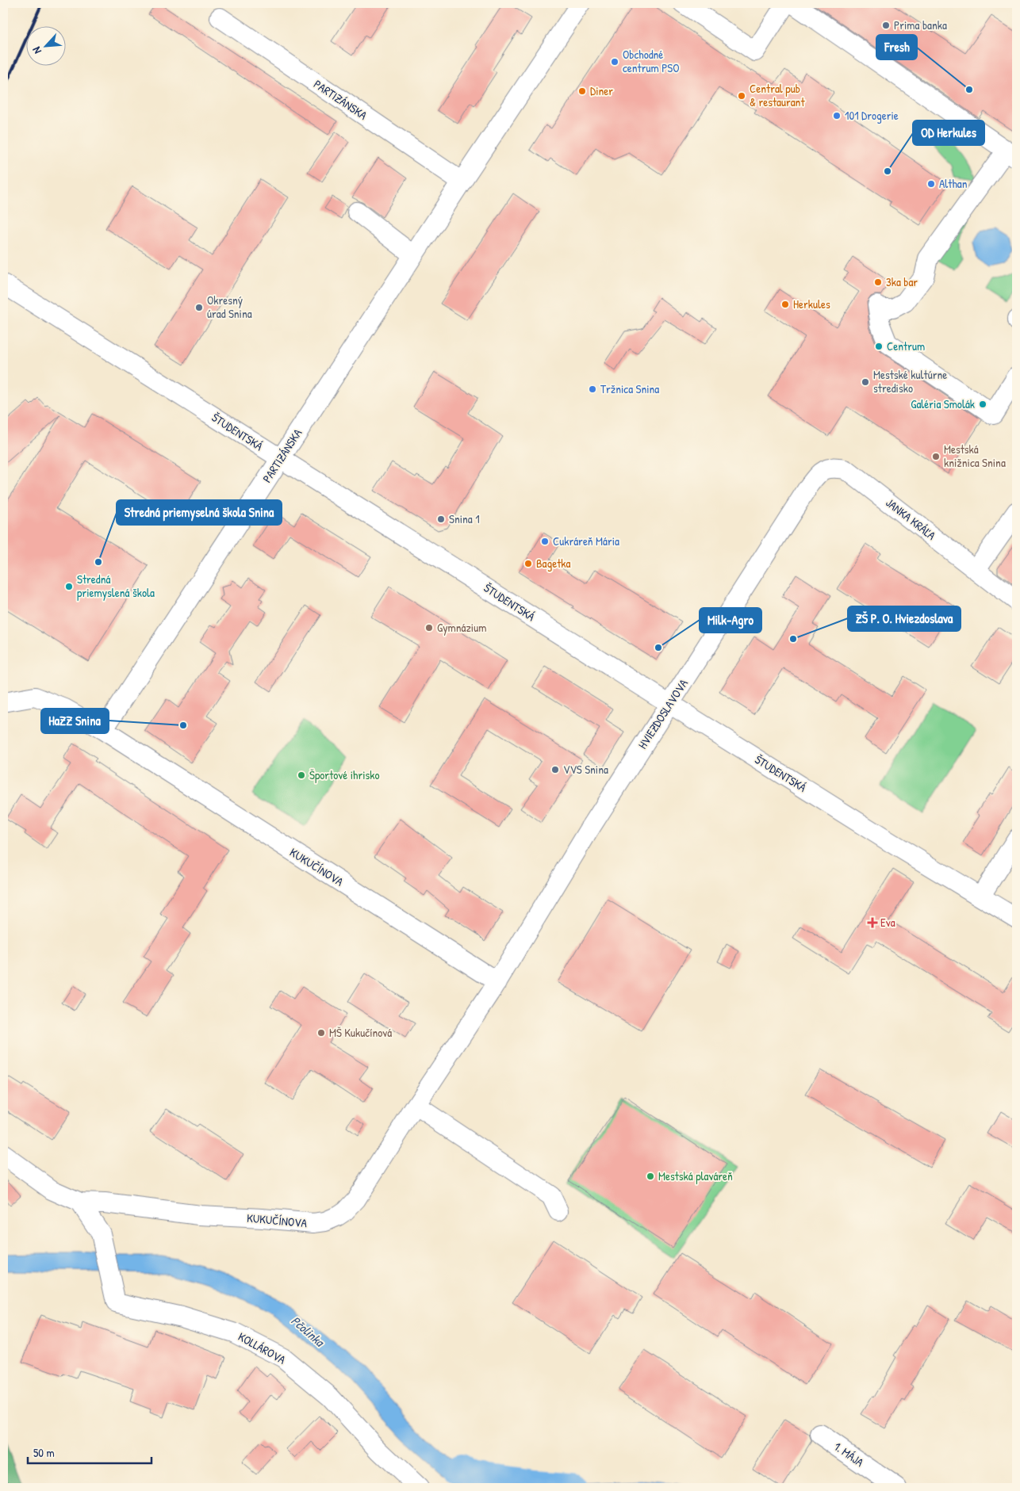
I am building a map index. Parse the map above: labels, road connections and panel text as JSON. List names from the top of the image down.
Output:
{
  "streets": {
    "street": [
      "PARTIZÁNSKA",
      "ŠTUDENTSKÁ",
      "JANKA KRÁĽA",
      "HVIEZDOSLAVOVA",
      "KUKUČÍNOVA",
      "KOLLÁROVA",
      "1. MÁJA"
    ]
  },
  "crossings": [
    ["PARTIZÁNSKA", "ŠTUDENTSKÁ"],
    ["PARTIZÁNSKA", "KUKUČÍNOVA"],
    ["ŠTUDENTSKÁ", "HVIEZDOSLAVOVA"],
    ["JANKA KRÁĽA", "HVIEZDOSLAVOVA"],
    ["HVIEZDOSLAVOVA", "KUKUČÍNOVA"],
    ["KUKUČÍNOVA", "KOLLÁROVA"]
  ],
  "water": ["Pčolinka"],
  "places": {
    "other": [
      "Prima banka",
      "Obchodné centrum PSO",
      "Fresh",
      "Diner",
      "Central pub & restaurant",
      "101 Drogerie",
      "OD Herkules",
      "Althan",
      "3ka bar",
      "Herkules",
      "Okresný úrad Snina",
      "Centrum",
      "Mestské kultúrne stredisko",
      "Tržnica Snina",
      "Galéria Smolák",
      "Mestská knižnica Snina",
      "Snina 1",
      "Cukráreň Mária",
      "Stredná priemyselná škola Snina",
      "Bagetka",
      "Stredná priemyslená škola",
      "Gymnázium",
      "ZŠ P. O. Hviezdoslava",
      "Milk-Agro",
      "HaZZ Snina",
      "VVS Snina",
      "Športové ihrisko",
      "MŠ Kukučínová",
      "Mestská plaváreň"
    ],
    "health": ["Eva"]
  },
  "scale_bar": "50 m",
  "north": "bottom left"
}
